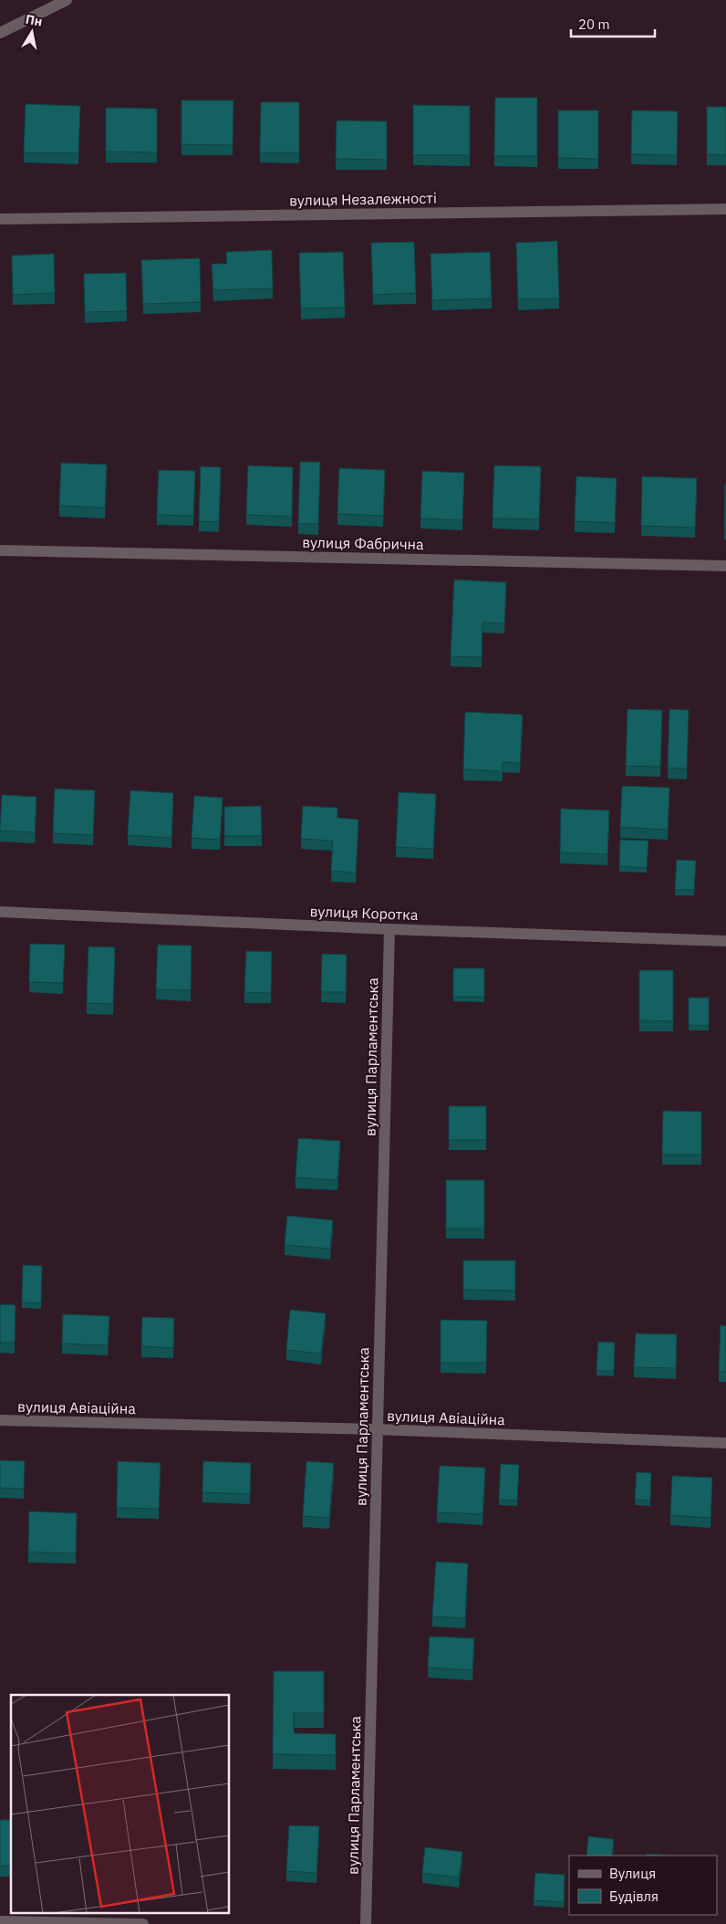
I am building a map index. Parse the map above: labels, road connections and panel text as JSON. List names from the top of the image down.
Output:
{
  "streets": {
    "street": [
      "вулиця Незалежності",
      "вулиця Фабрична",
      "вулиця Коротка",
      "вулиця Парламентська",
      "вулиця Авіаційна"
    ]
  },
  "crossings": [
    ["вулиця Коротка", "вулиця Парламентська"],
    ["вулиця Парламентська", "вулиця Авіаційна"]
  ],
  "legend": ["Вулиця", "Будівля"],
  "scale_bar": "20 m",
  "north": "top"
}
